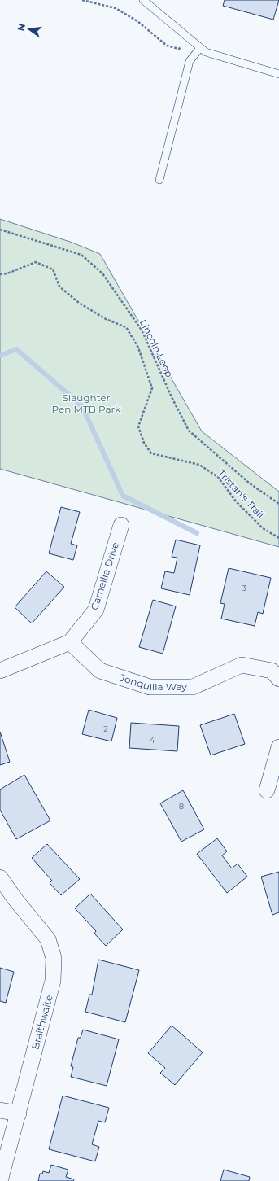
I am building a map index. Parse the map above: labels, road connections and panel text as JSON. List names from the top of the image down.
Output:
{
  "streets": {
    "street": ["Camellia Drive", "Jonquilla Way", "Braithwaite"],
    "path": ["Lincoln Loop", "Tristan's Trail"]
  },
  "crossings": [
    ["Camellia Drive", "Jonquilla Way"]
  ],
  "parks": ["Slaughter Pen MTB Park"],
  "house_numbers": [
    "3",
    "2",
    "4",
    "8"
  ],
  "north": "left"
}
